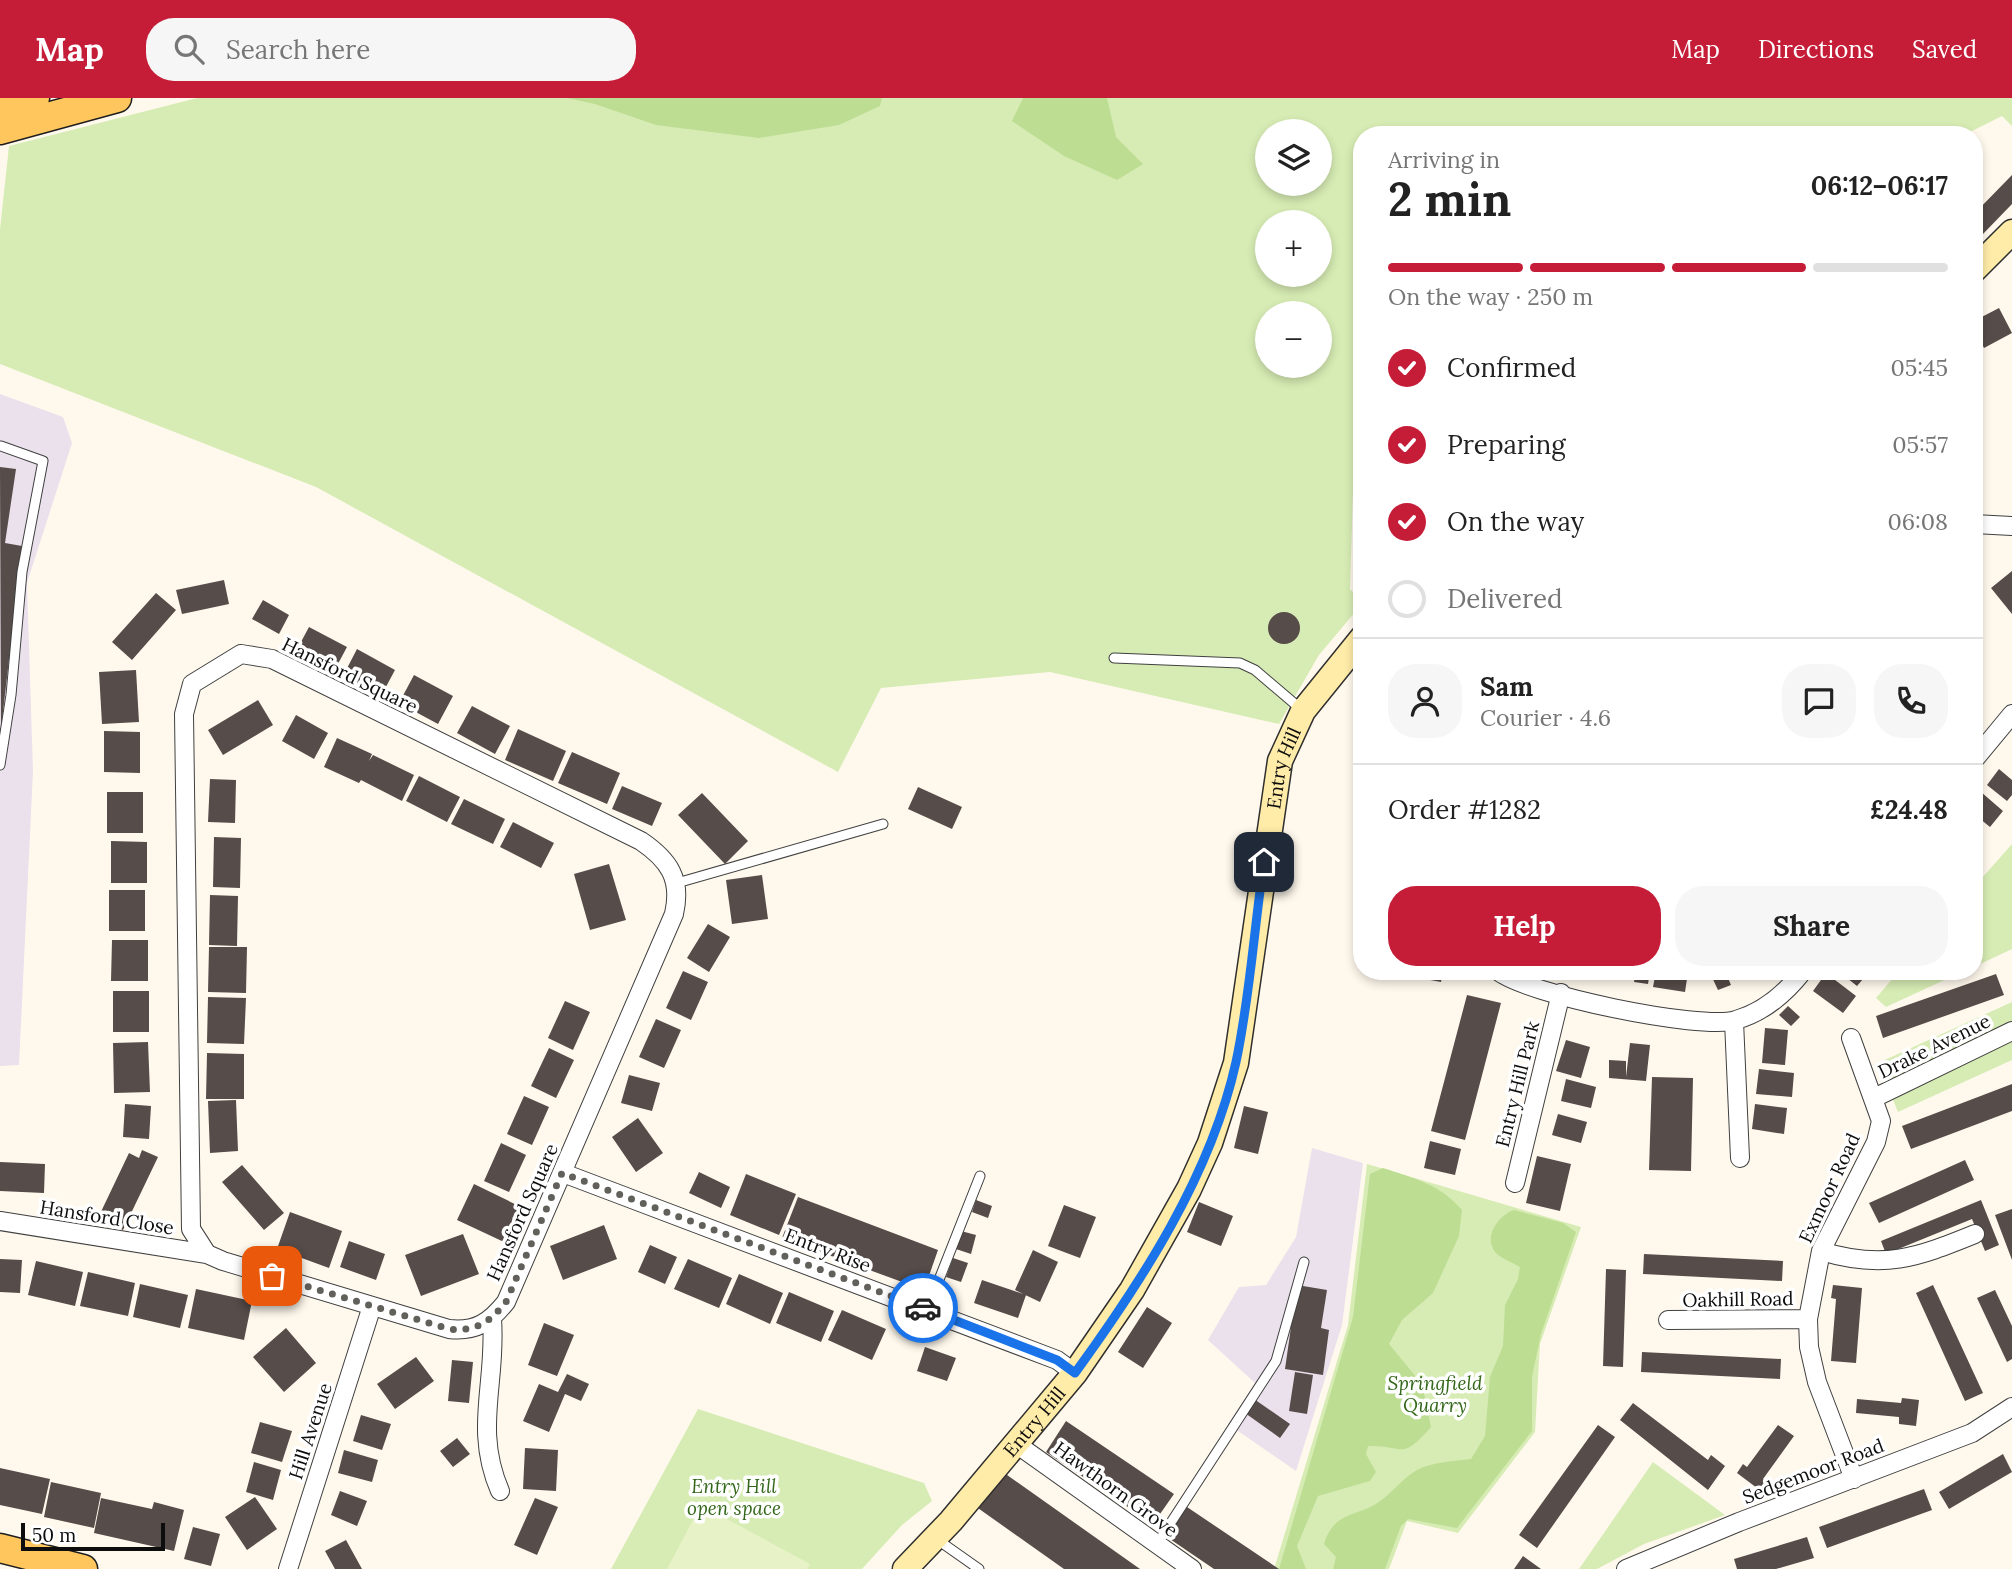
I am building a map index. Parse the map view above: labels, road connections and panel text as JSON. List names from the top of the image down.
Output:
{
  "streets": {
    "street": [
      "Hansford Square",
      "Entry Hill",
      "Drake Avenue",
      "Entry Hill Park",
      "Exmoor Road",
      "Hansford Close",
      "Entry Rise",
      "Oakhill Road",
      "Hill Avenue",
      "Sedgemoor Road",
      "Hawthorn Grove"
    ]
  },
  "crossings": [
    ["Hansford Square", "Hansford Close"],
    ["Hansford Square", "Entry Rise"],
    ["Entry Hill", "Entry Rise"],
    ["Entry Hill", "Hawthorn Grove"],
    ["Drake Avenue", "Exmoor Road"],
    ["Exmoor Road", "Oakhill Road"],
    ["Exmoor Road", "Sedgemoor Road"]
  ],
  "parks": ["Springfield Quarry", "Entry Hill open space"],
  "scale_bar": "50 m",
  "page": {
    "header": "Map",
    "search": "Search here",
    "nav": ["Map", "Directions", "Saved"],
    "map_buttons": ["+", "−"],
    "heading": ["2 min", "Arriving in", "06:12–06:17"],
    "panel": [
      "Sam",
      "Courier · 4.6",
      "Order #1282",
      "£24.48"
    ],
    "bar": "On the way · 250 m",
    "list": [
      ["Confirmed", "05:45"],
      ["Preparing", "05:57"],
      ["On the way", "06:08"],
      "Delivered"
    ],
    "buttons": ["Help", "Share"],
    "scale": "50 m"
  }
}
